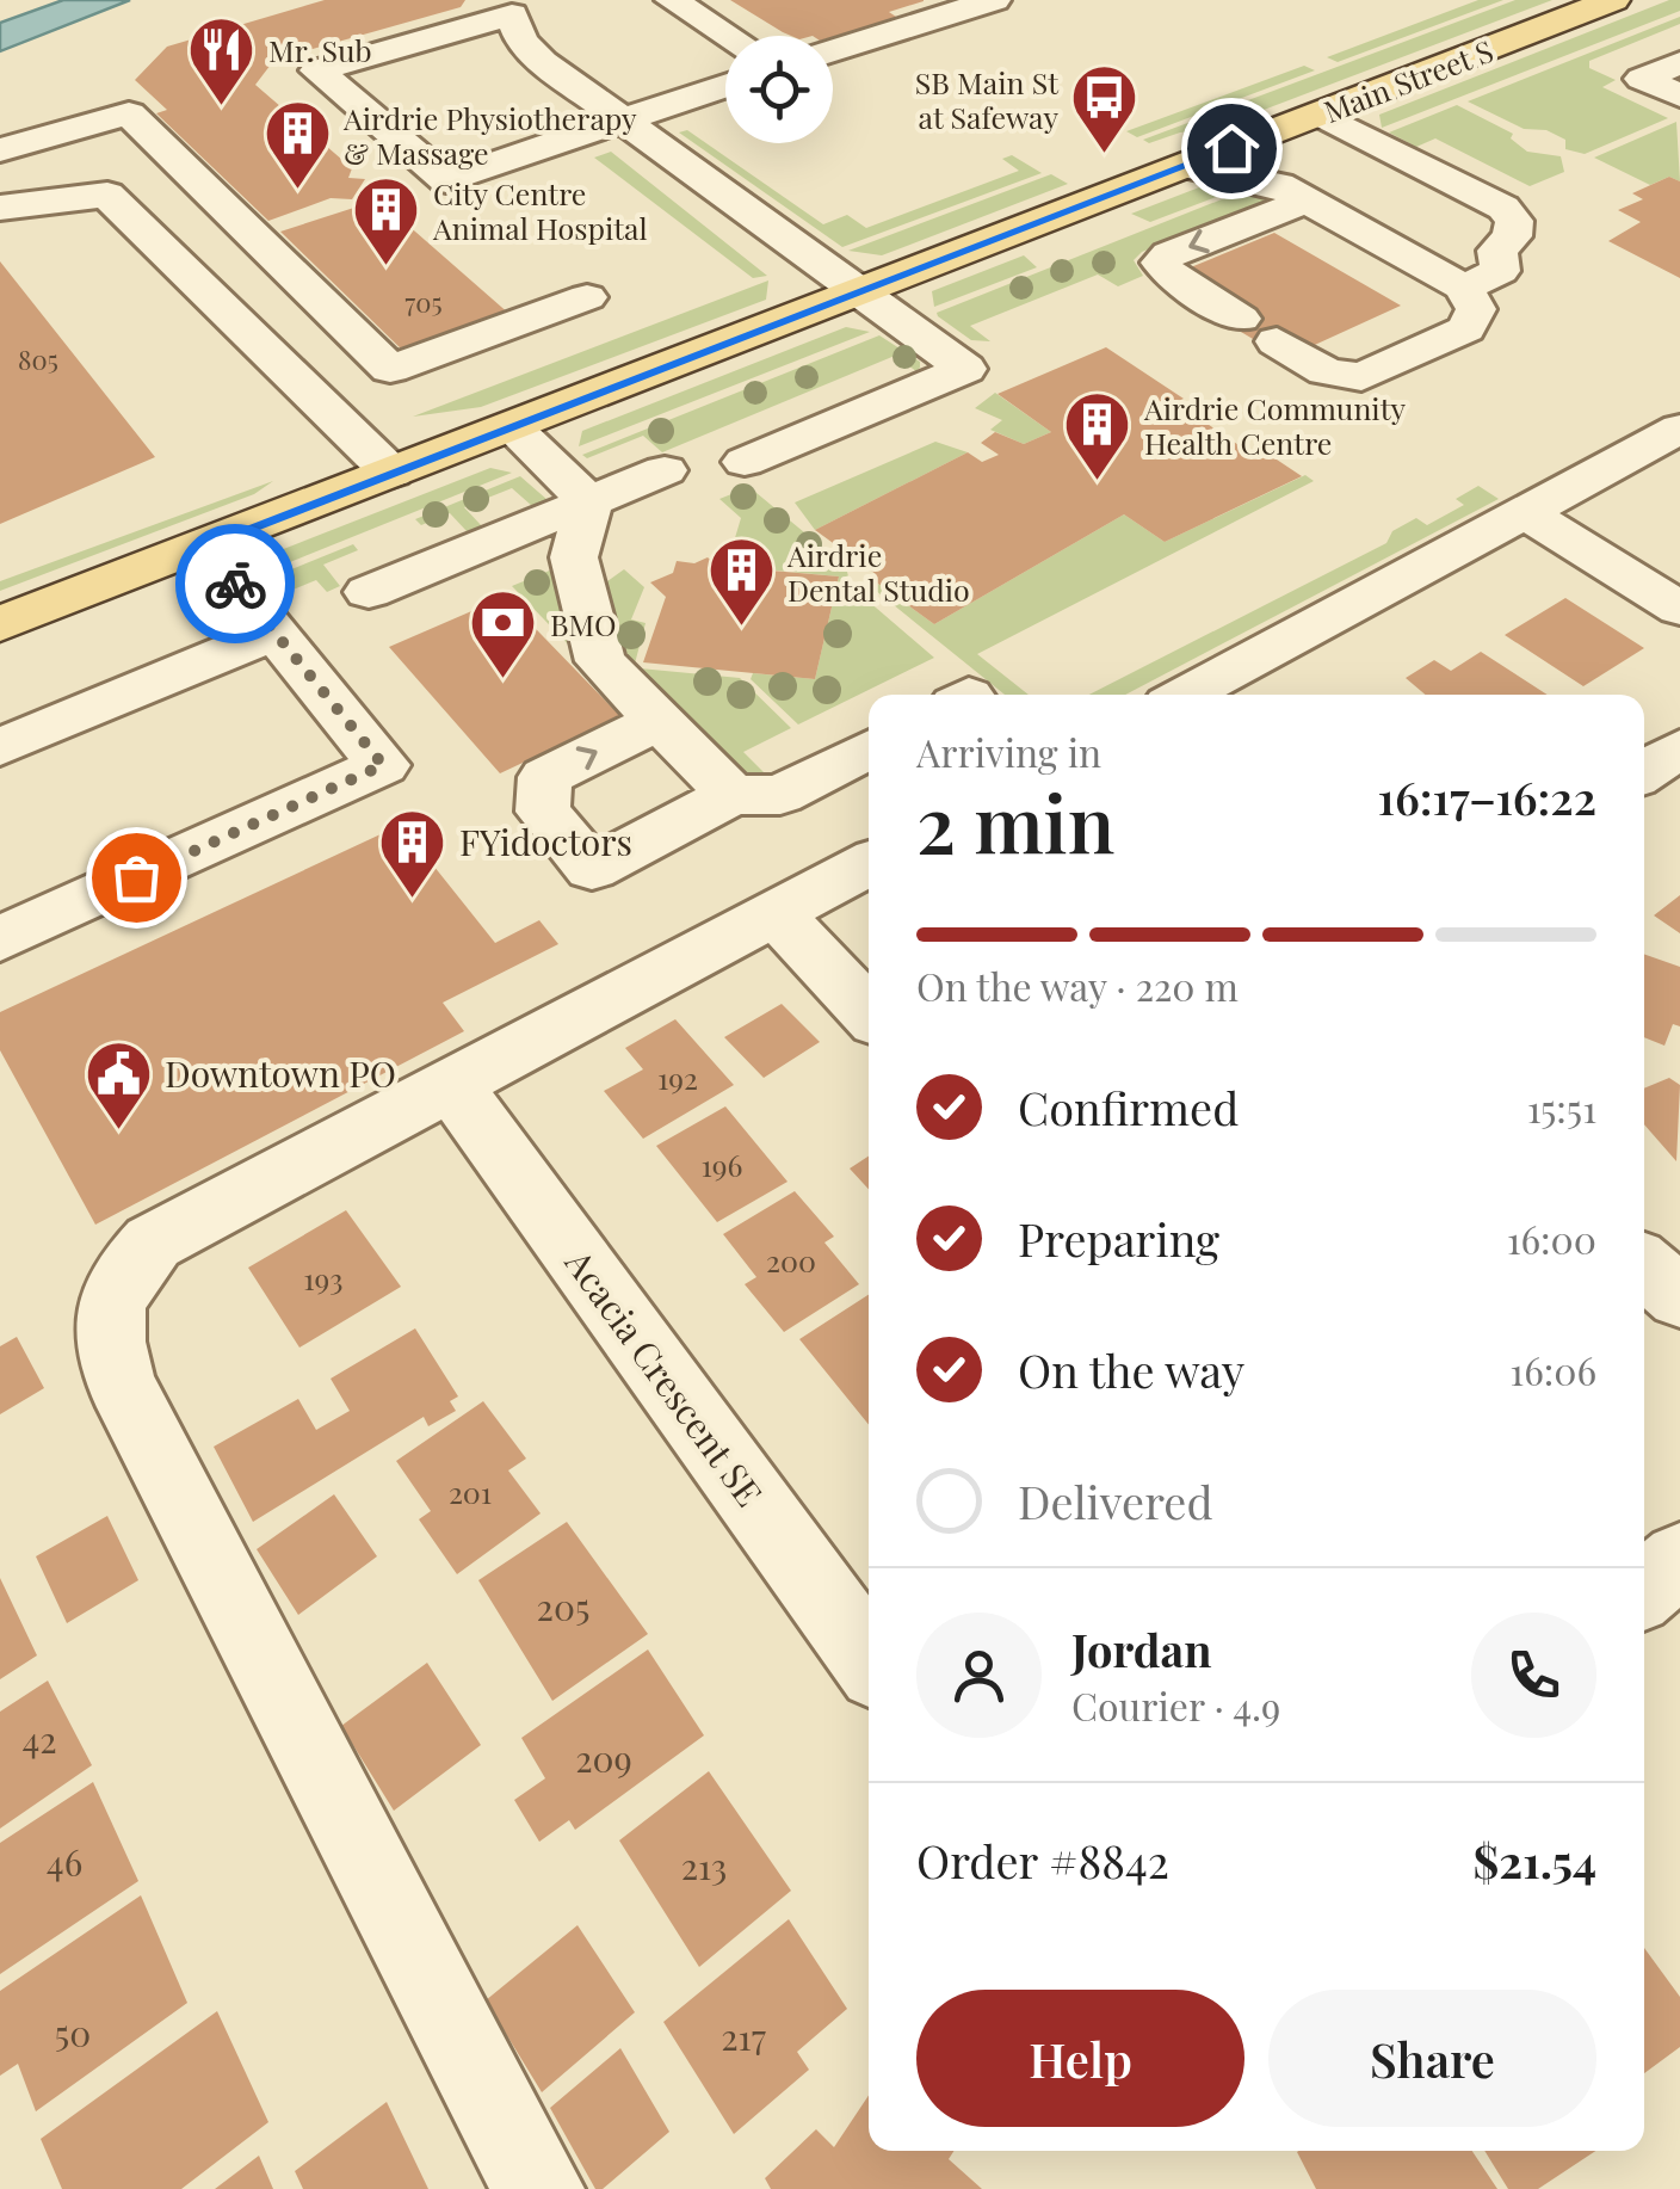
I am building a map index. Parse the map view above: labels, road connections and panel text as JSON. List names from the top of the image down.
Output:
{
  "streets": {
    "main road": ["Main Street S"],
    "street": ["Acacia Crescent SE"]
  },
  "places": {
    "restaurant": ["Mr. Sub"],
    "bus stop": ["SB Main St at Safeway"],
    "building": [
      "Airdrie Physiotherapy & Massage",
      "City Centre Animal Hospital",
      "Airdrie Community Health Centre",
      "Airdrie Dental Studio",
      "FYidoctors"
    ],
    "bank": ["BMO"],
    "public building": ["Downtown PO"]
  },
  "house_numbers": [
    "705",
    "805",
    "192",
    "196",
    "200",
    "193",
    "201",
    "205",
    "42",
    "209",
    "46",
    "213",
    "50",
    "217"
  ],
  "page": {
    "heading": ["2 min", "Arriving in", "16:17–16:22"],
    "panel": [
      "Jordan",
      "Courier · 4.9",
      "Order #8842",
      "$21.54"
    ],
    "bar": "On the way · 220 m",
    "list": [
      ["Confirmed", "15:51"],
      ["Preparing", "16:00"],
      ["On the way", "16:06"],
      "Delivered"
    ],
    "buttons": ["Help", "Share"]
  }
}
